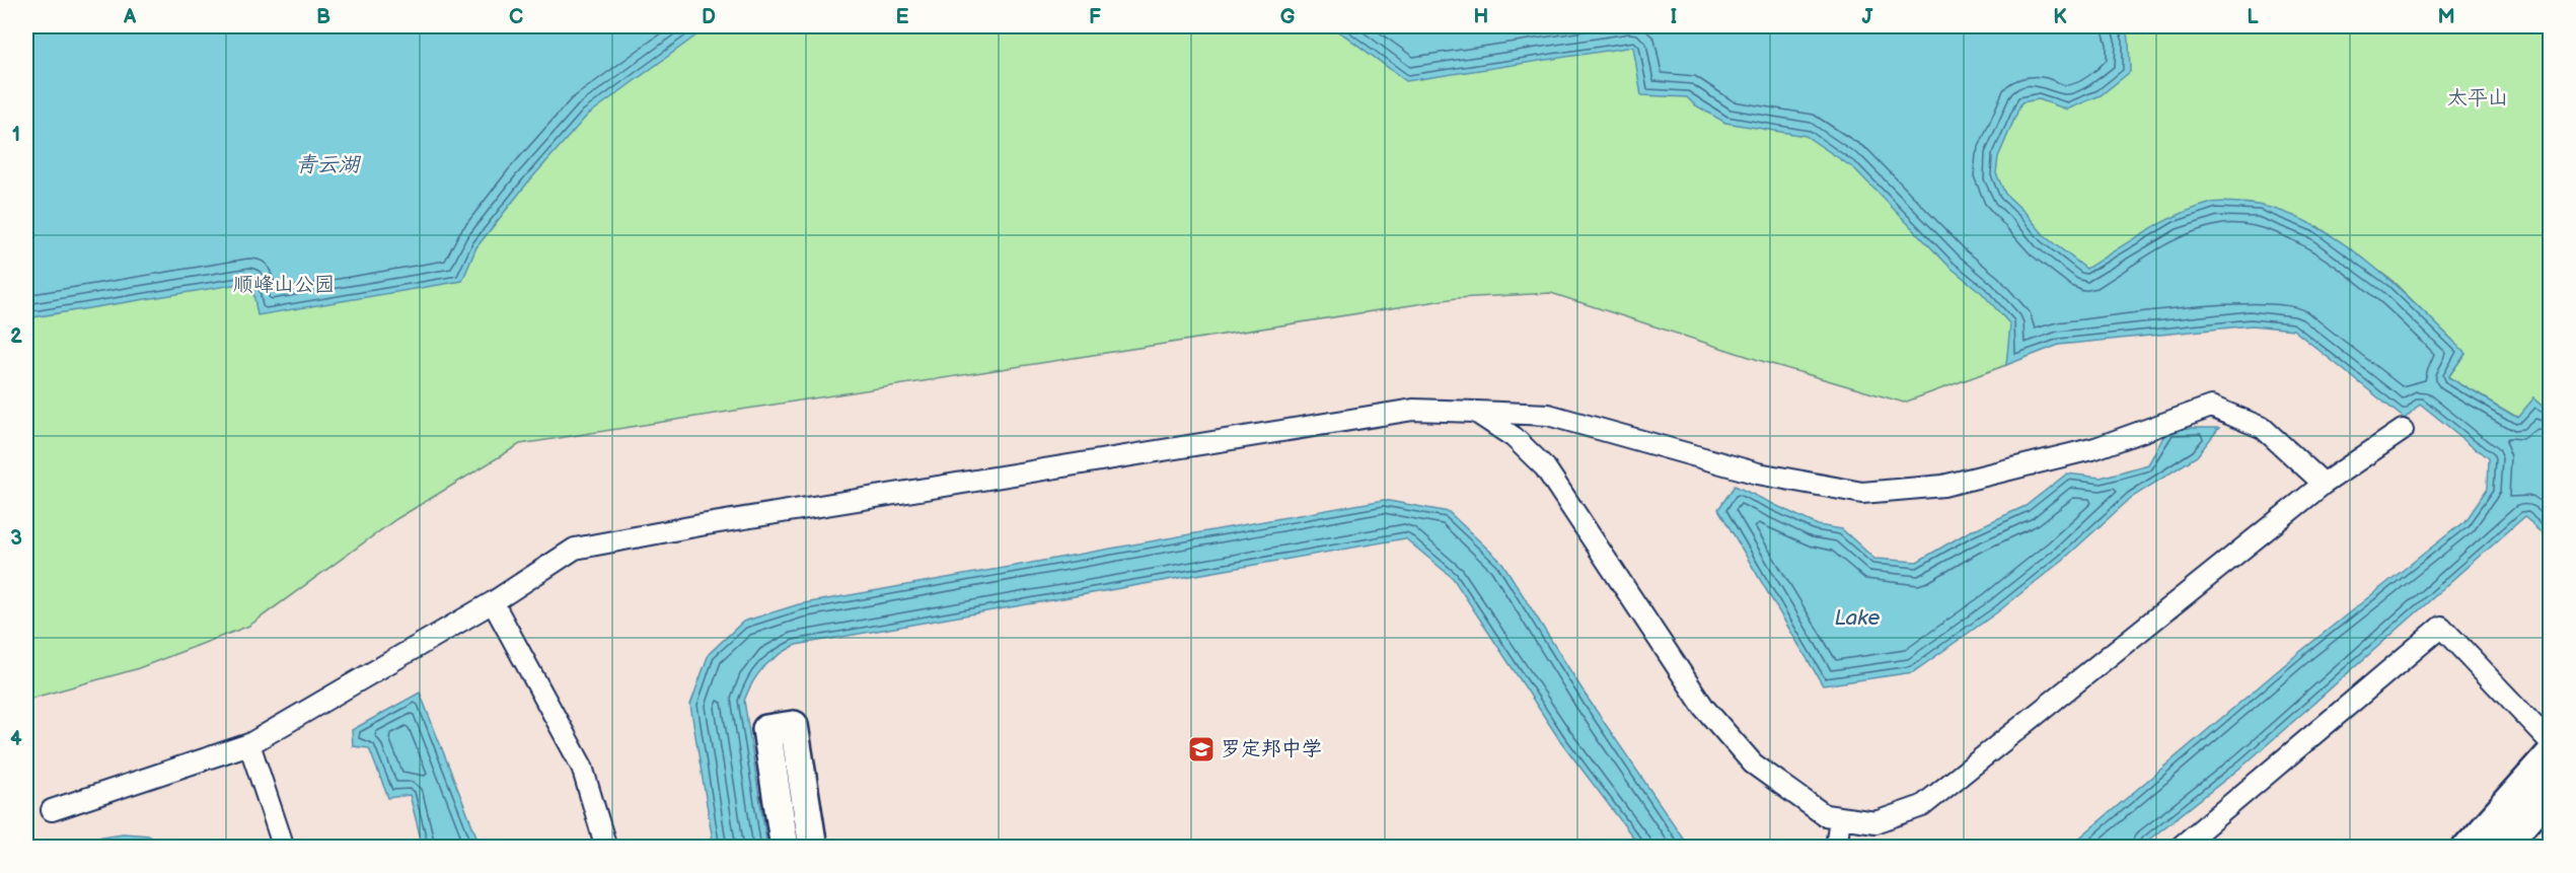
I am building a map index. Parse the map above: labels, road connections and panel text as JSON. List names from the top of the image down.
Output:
{
  "water": ["青云湖", "Lake"],
  "parks": ["太平山", "顺峰山公园"],
  "places": {
    "school or university": ["罗定邦中学"]
  },
  "grid": {
    "columns": [
      "A",
      "B",
      "C",
      "D",
      "E",
      "F",
      "G",
      "H",
      "I",
      "J",
      "K",
      "L",
      "M"
    ],
    "rows": [
      "1",
      "2",
      "3",
      "4"
    ]
  }
}
